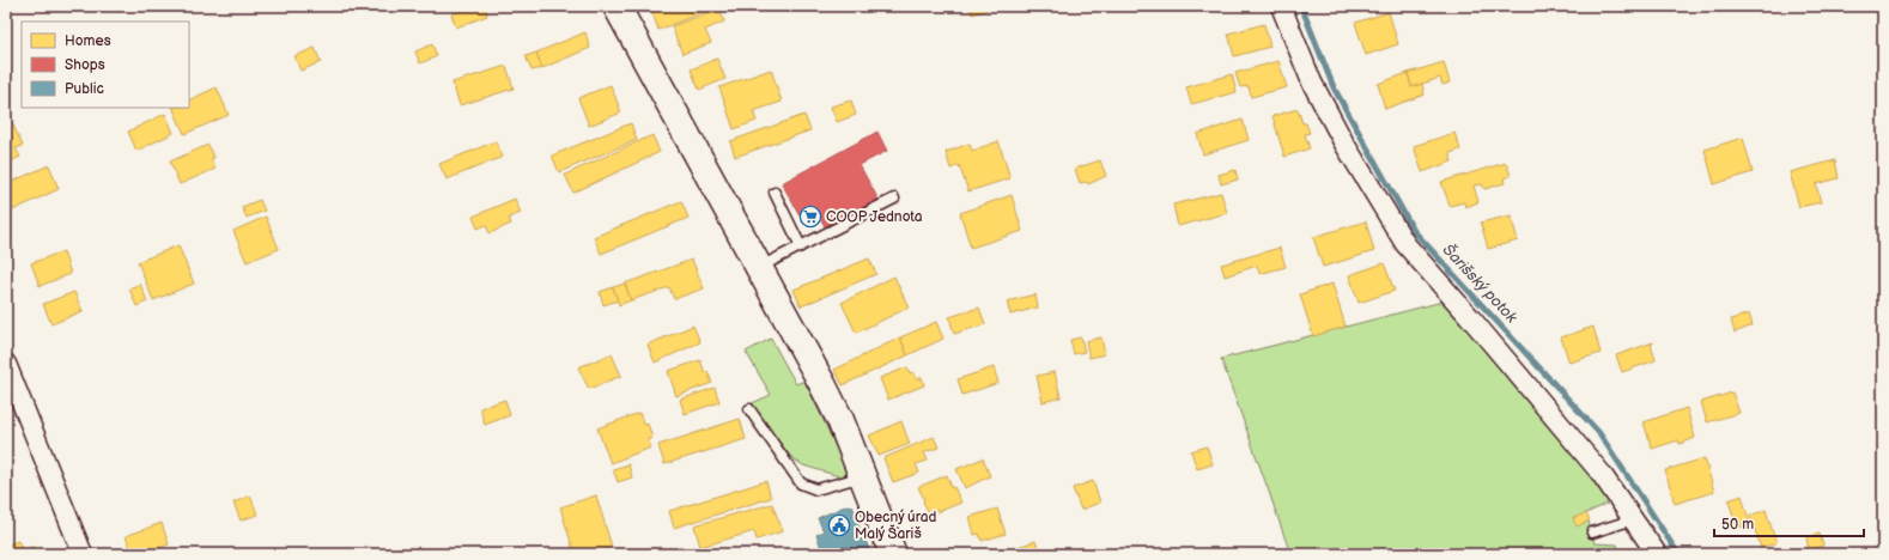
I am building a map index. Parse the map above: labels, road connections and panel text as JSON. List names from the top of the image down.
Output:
{
  "water": ["Šarišský potok"],
  "places": {
    "supermarket": ["COOP Jednota"],
    "public building": ["Obecný úrad Malý Šariš"]
  },
  "legend": ["Homes", "Shops", "Public"],
  "scale_bar": "50 m"
}
